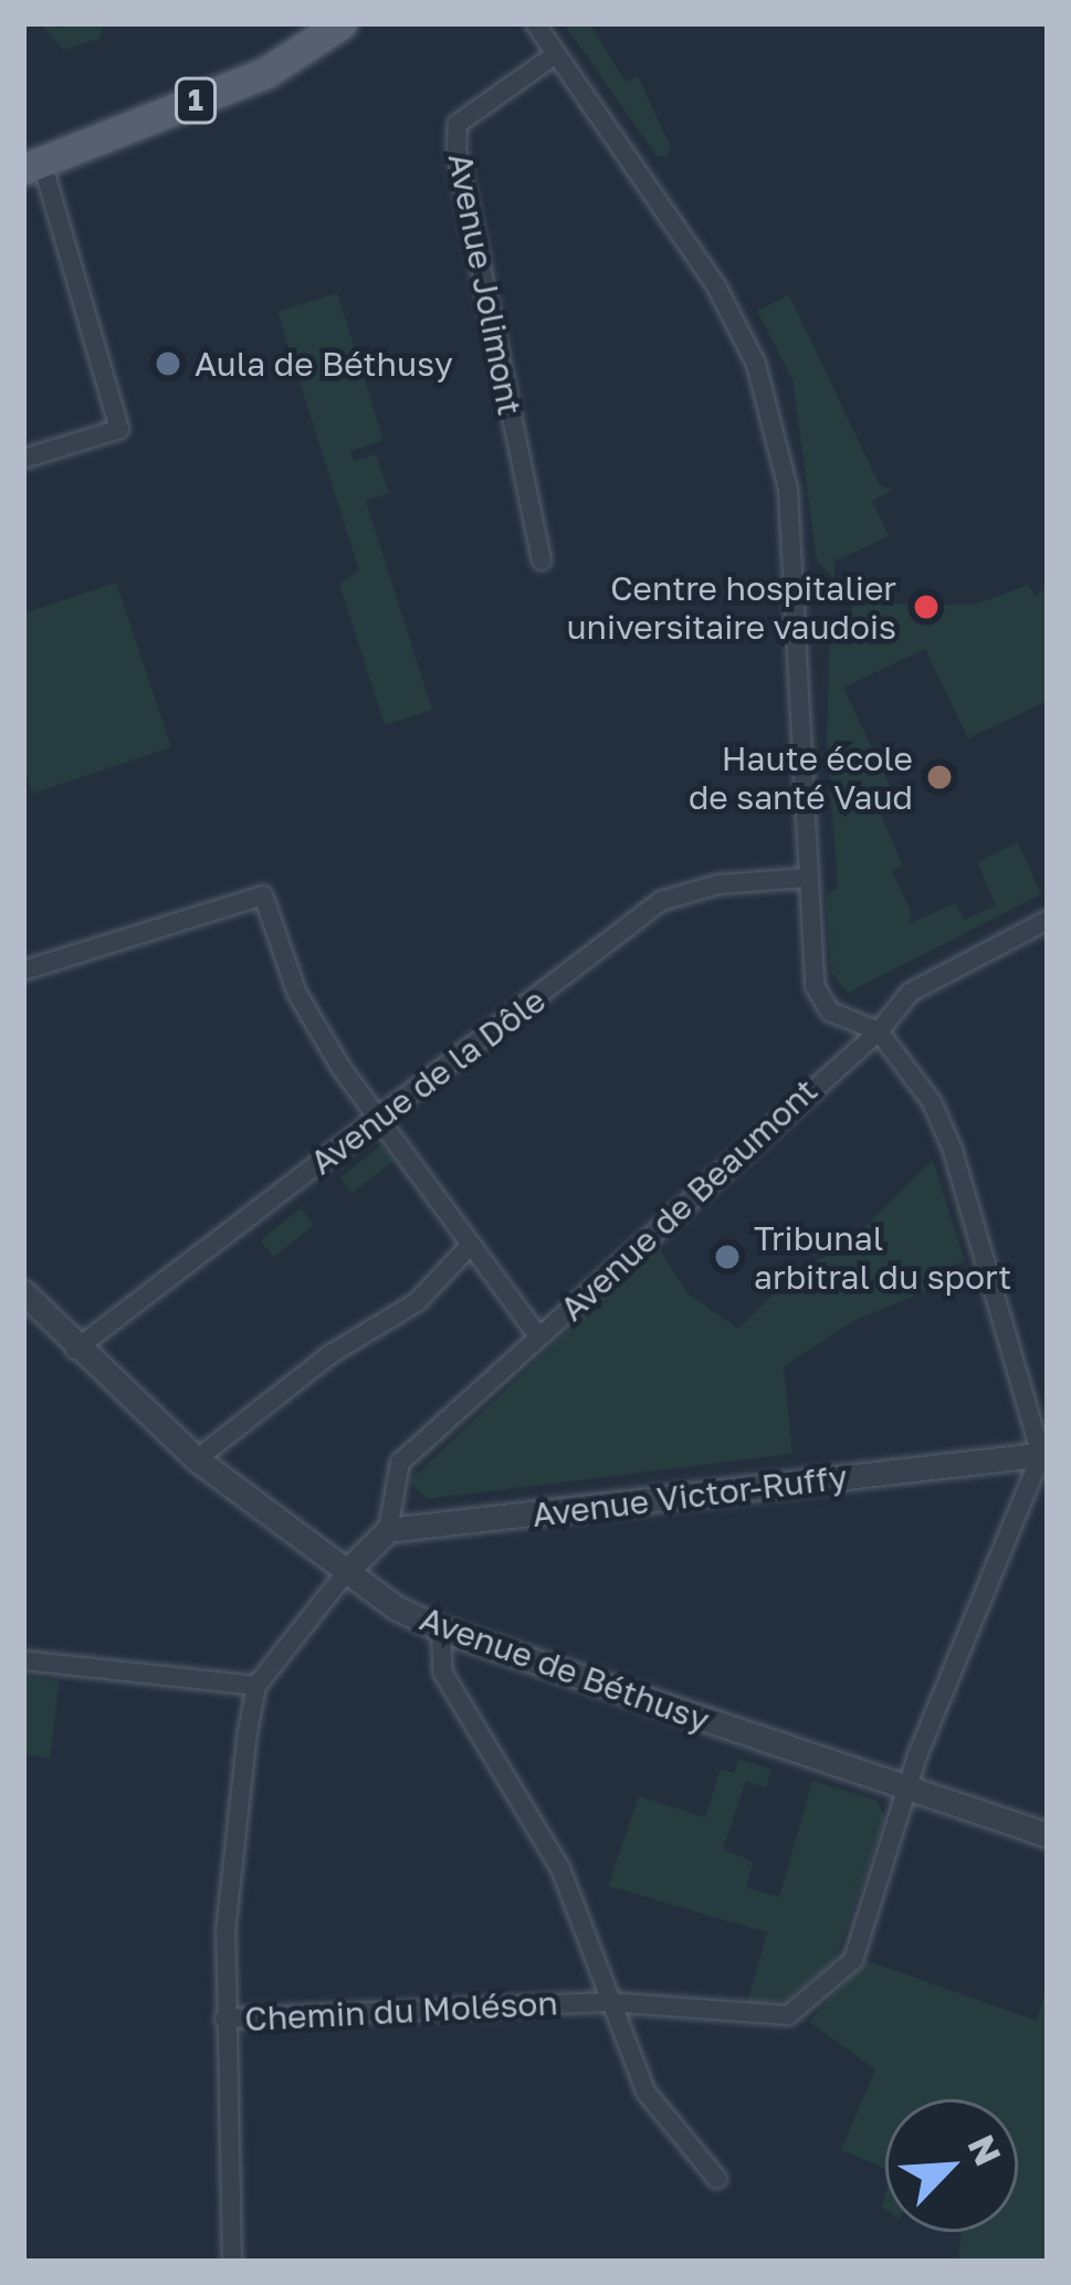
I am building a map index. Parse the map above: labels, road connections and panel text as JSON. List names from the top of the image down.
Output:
{
  "streets": {
    "main road": ["1"],
    "street": [
      "Avenue Jolimont",
      "Avenue de la Dôle",
      "Avenue de Beaumont",
      "Avenue Victor-Ruffy",
      "Avenue de Béthusy",
      "Chemin du Moléson"
    ]
  },
  "crossings": [
    ["Avenue de la Dôle", "Avenue de Béthusy"],
    ["Avenue de Beaumont", "Avenue Victor-Ruffy"],
    ["Avenue Victor-Ruffy", "Chemin du Moléson"],
    ["Avenue de Béthusy", "Chemin du Moléson"]
  ],
  "places": [
    "Aula de Béthusy",
    "Centre hospitalier universitaire vaudois",
    "Haute école de santé Vaud",
    "Tribunal arbitral du sport"
  ],
  "north": "top right"
}
